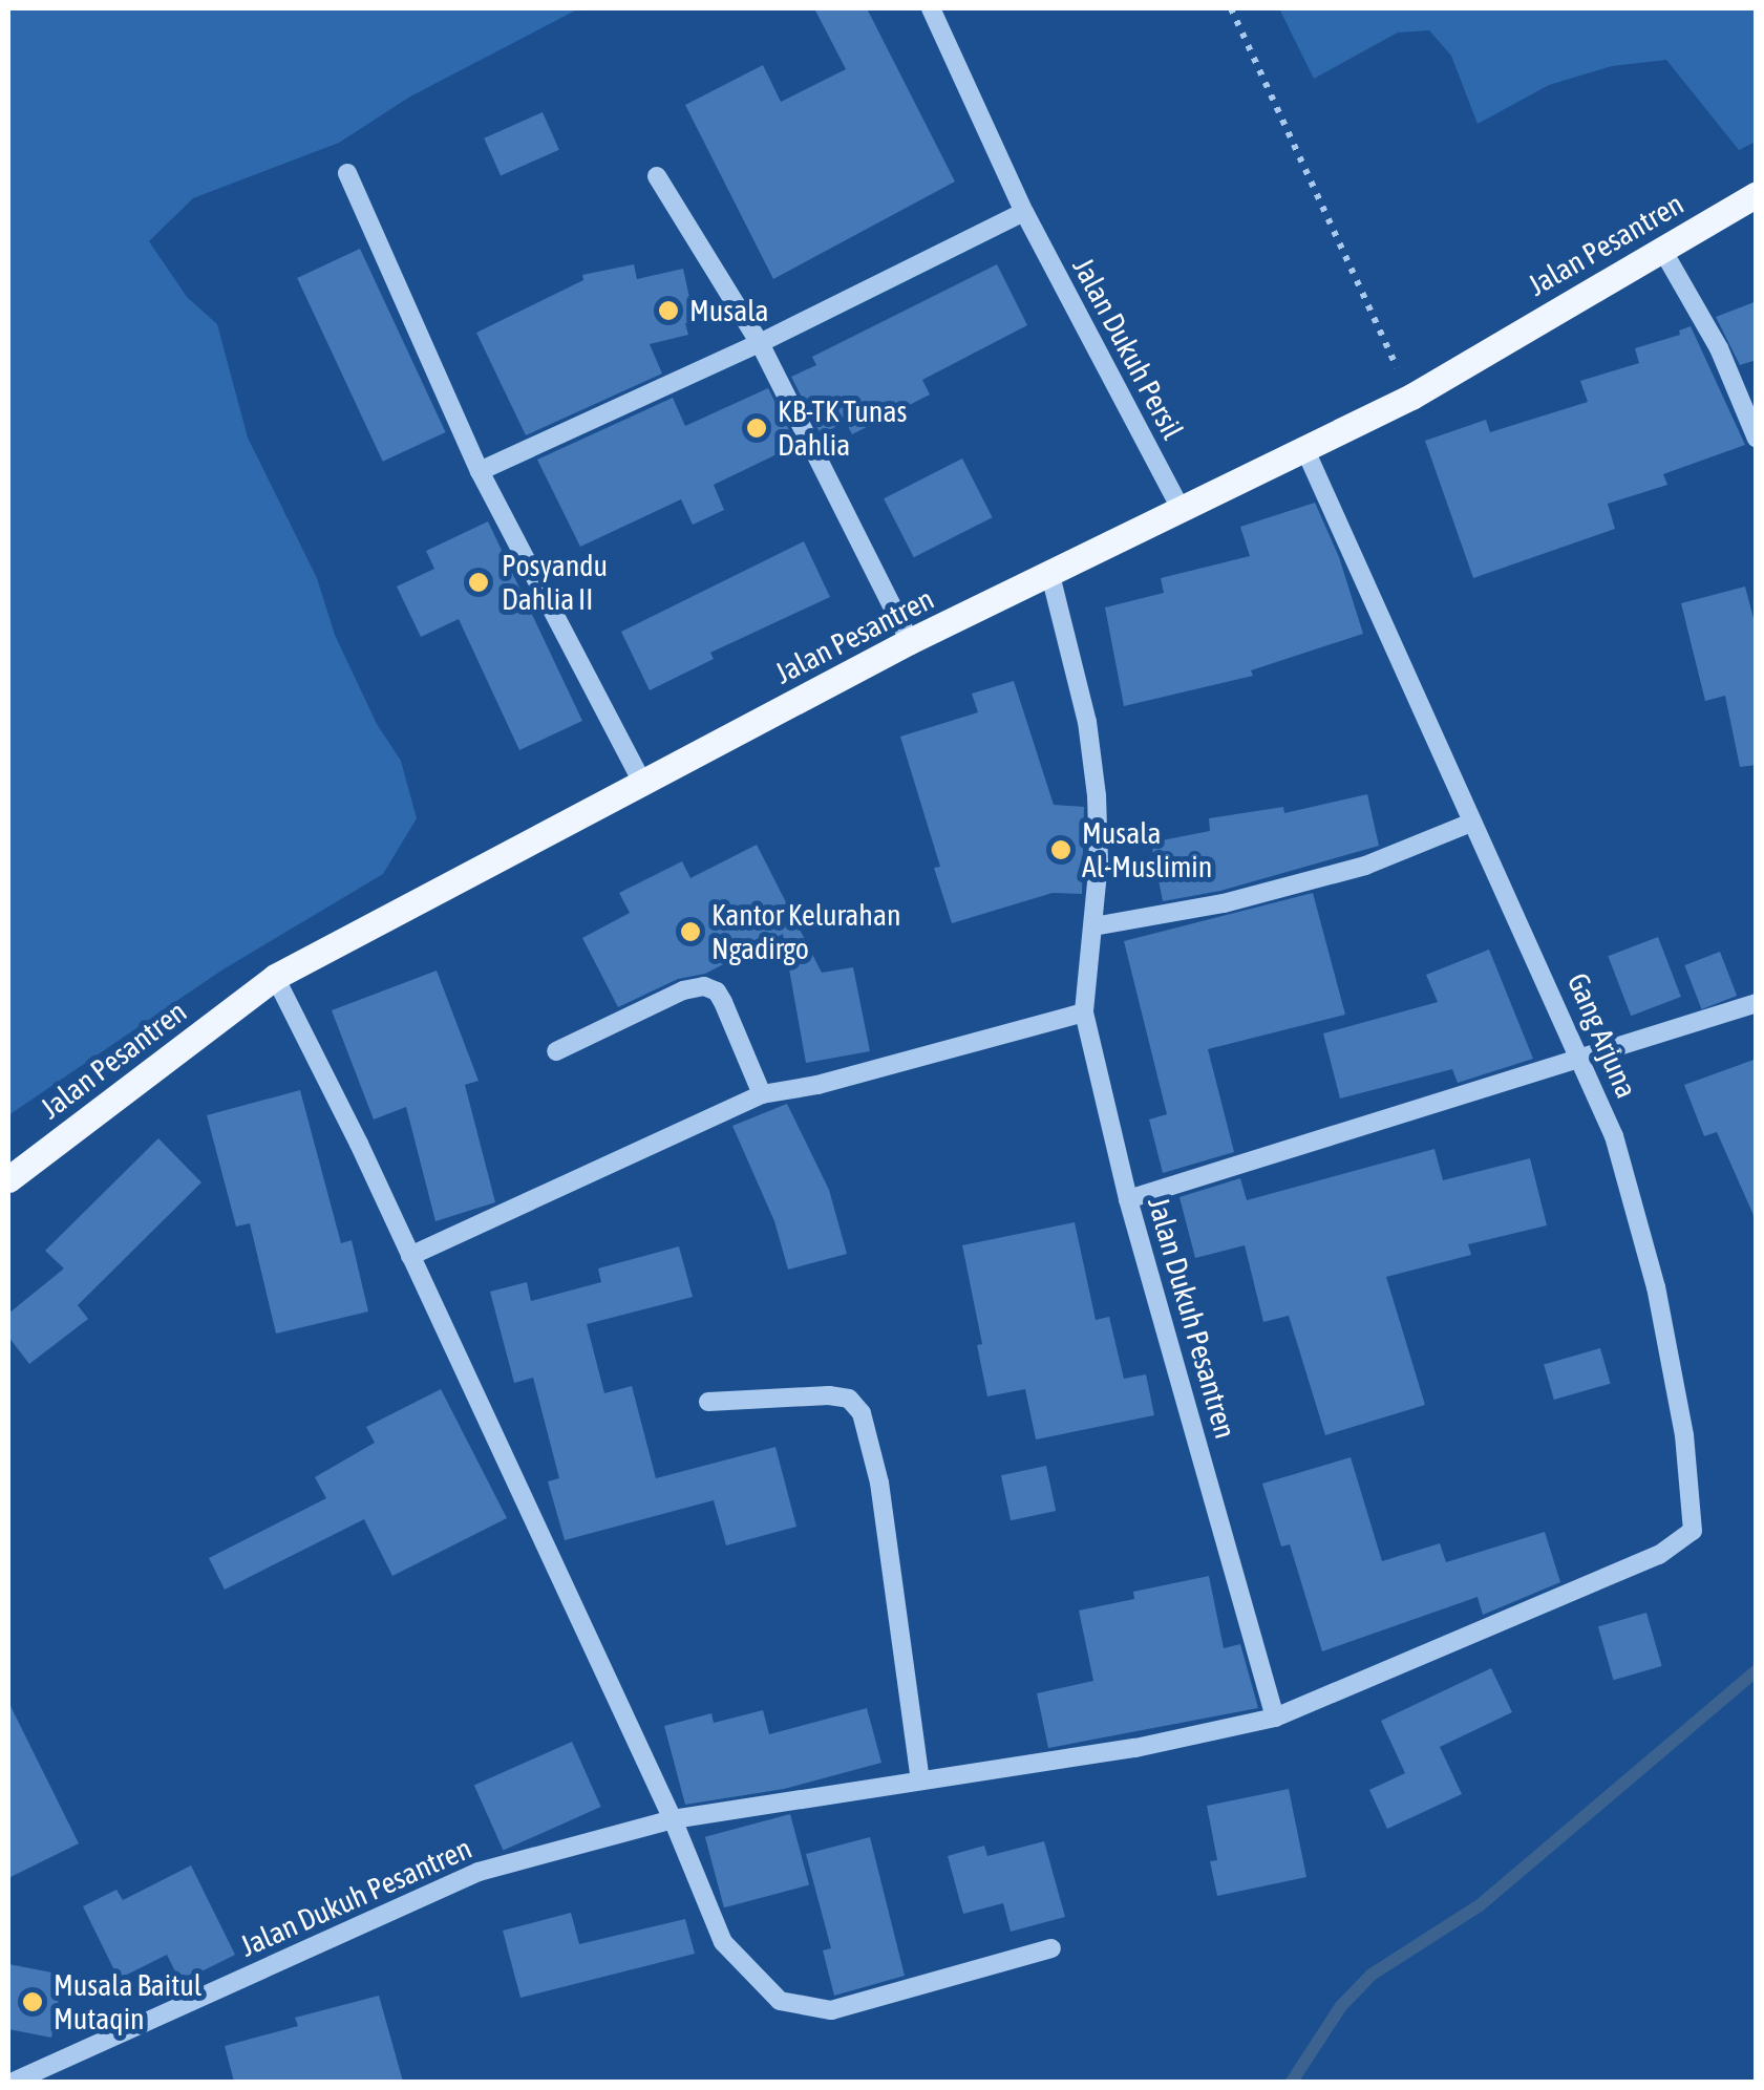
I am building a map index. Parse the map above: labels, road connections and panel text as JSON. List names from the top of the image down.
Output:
{
  "streets": {
    "main road": ["Jalan Pesantren"],
    "street": ["Jalan Dukuh Persil", "Gang Arjuna", "Jalan Dukuh Pesantren"]
  },
  "crossings": [
    ["Jalan Pesantren", "Jalan Dukuh Persil"],
    ["Jalan Pesantren", "Gang Arjuna"],
    ["Jalan Pesantren", "Jalan Dukuh Pesantren"],
    ["Gang Arjuna", "Jalan Dukuh Pesantren"]
  ],
  "places": [
    "Musala",
    "KB-TK Tunas Dahlia",
    "Posyandu Dahlia II",
    "Musala Al-Muslimin",
    "Kantor Kelurahan Ngadirgo",
    "Musala Baitul Mutaqin"
  ]
}
